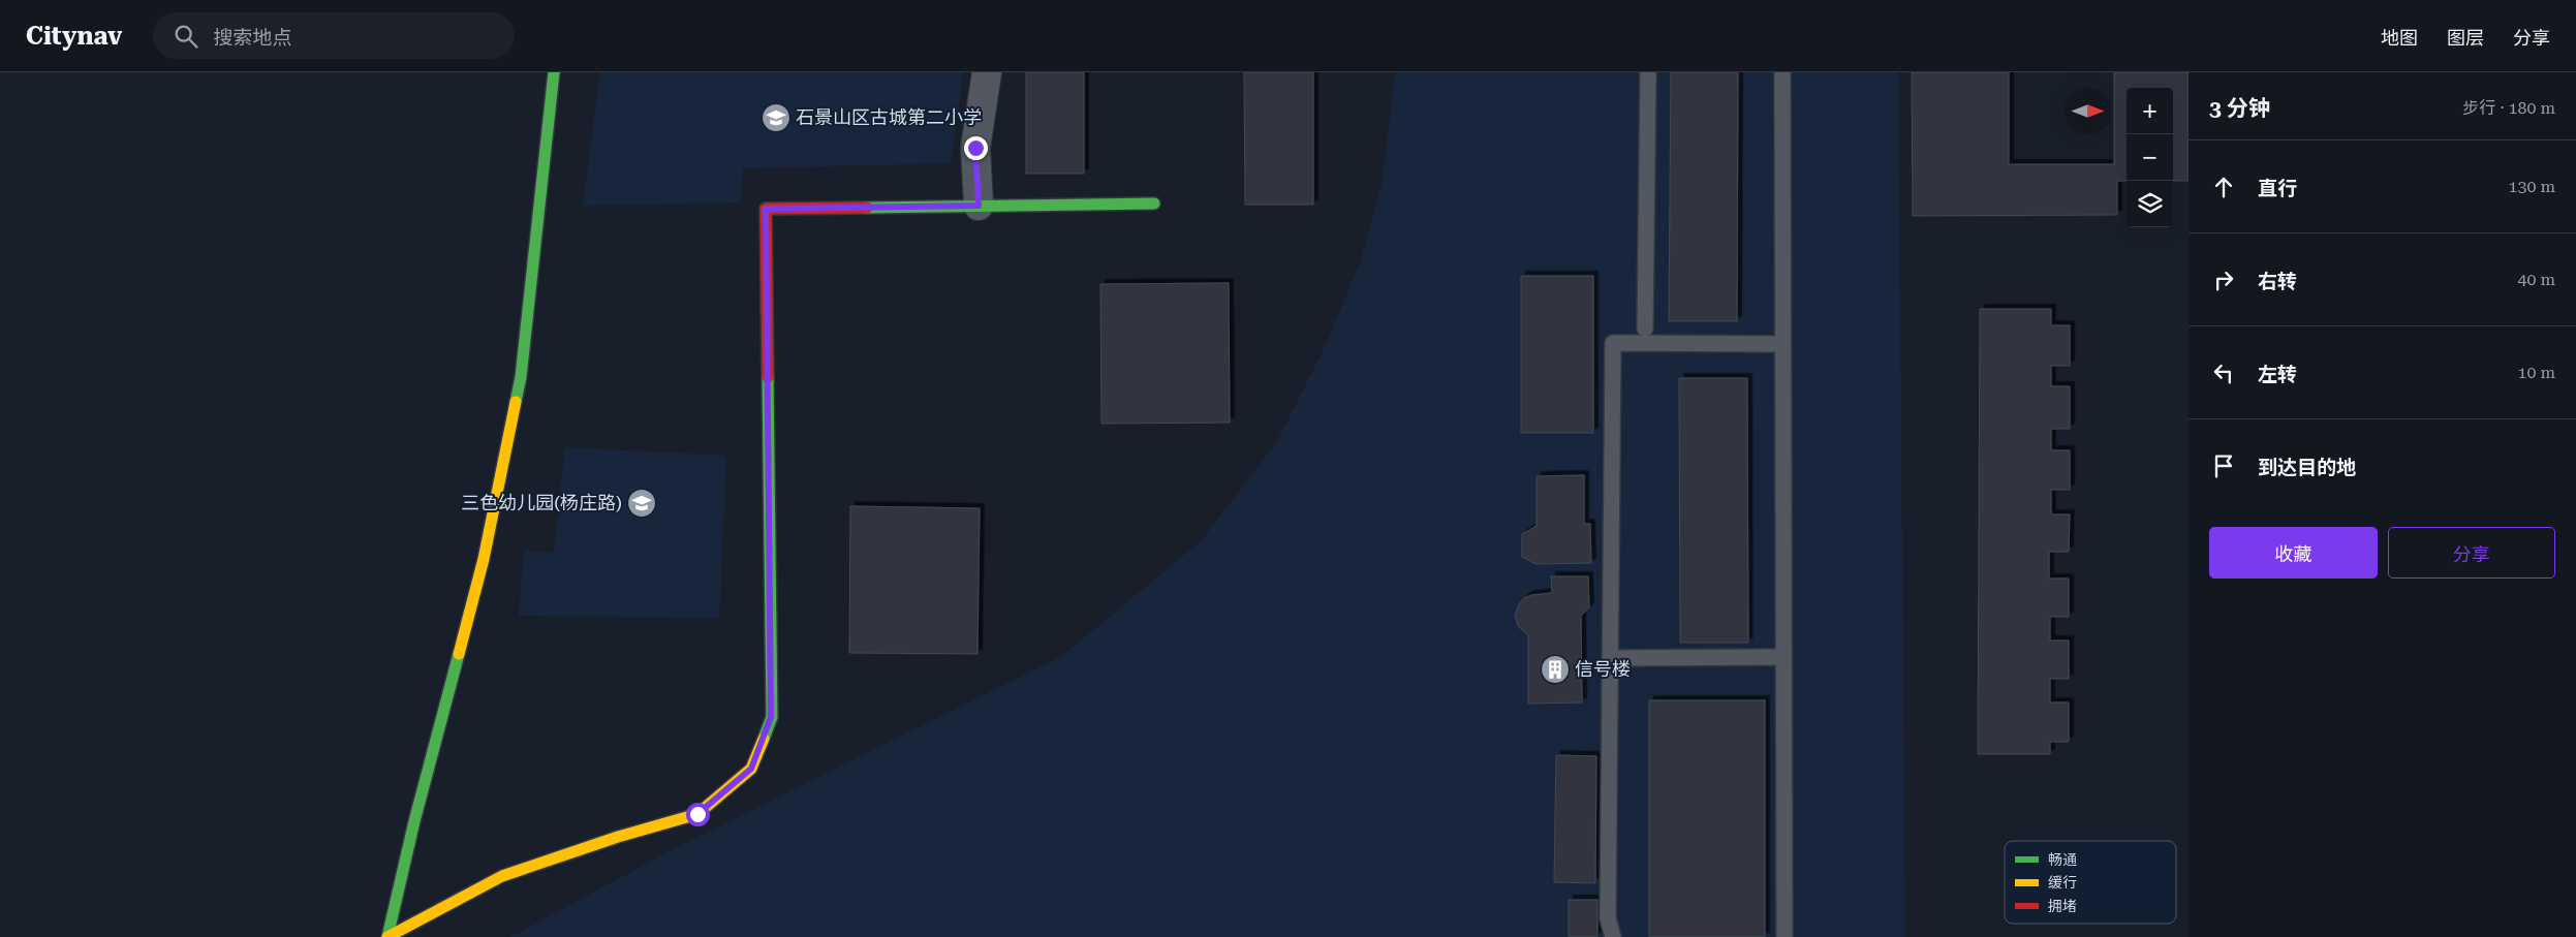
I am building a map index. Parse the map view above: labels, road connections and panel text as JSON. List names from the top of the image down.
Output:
{
  "places": {
    "school or university": ["石景山区古城第二小学", "三色幼儿园(杨庄路)"],
    "building": ["信号楼"]
  },
  "legend": ["畅通", "缓行", "拥堵"],
  "north": "right",
  "page": {
    "header": "Citynav",
    "search": "搜索地点",
    "nav": ["地图", "图层", "分享"],
    "heading": ["3 分钟", "步行 · 180 m"],
    "map_buttons": ["+", "−"],
    "list": [
      ["直行", "130 m"],
      ["右转", "40 m"],
      ["左转", "10 m"],
      "到达目的地"
    ],
    "buttons": ["收藏", "分享"]
  }
}
